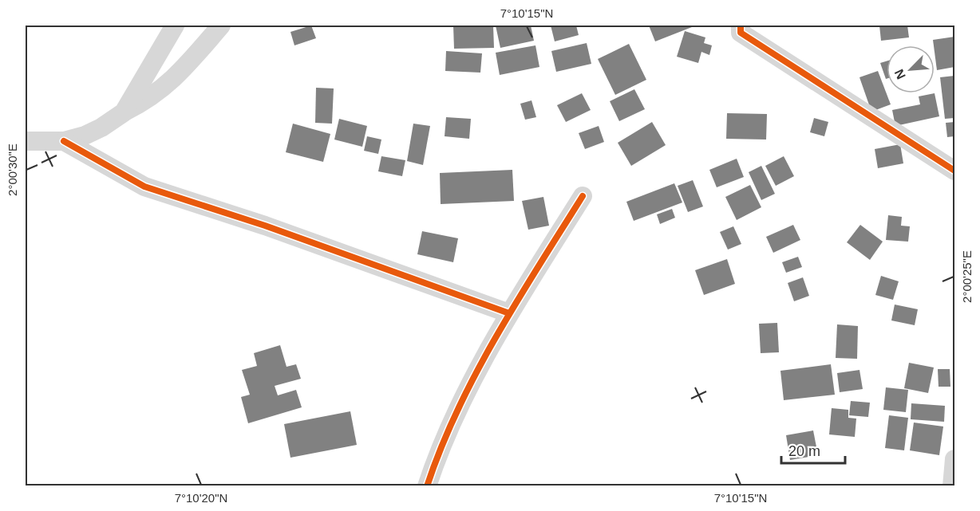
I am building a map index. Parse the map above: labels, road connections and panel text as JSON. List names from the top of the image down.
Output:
{
  "scale_bar": "20 m",
  "north": "bottom left",
  "coordinates": [
    "7°10'15\"N",
    "2°00'30\"E",
    "2°00'25\"E",
    "7°10'20\"N"
  ]
}
